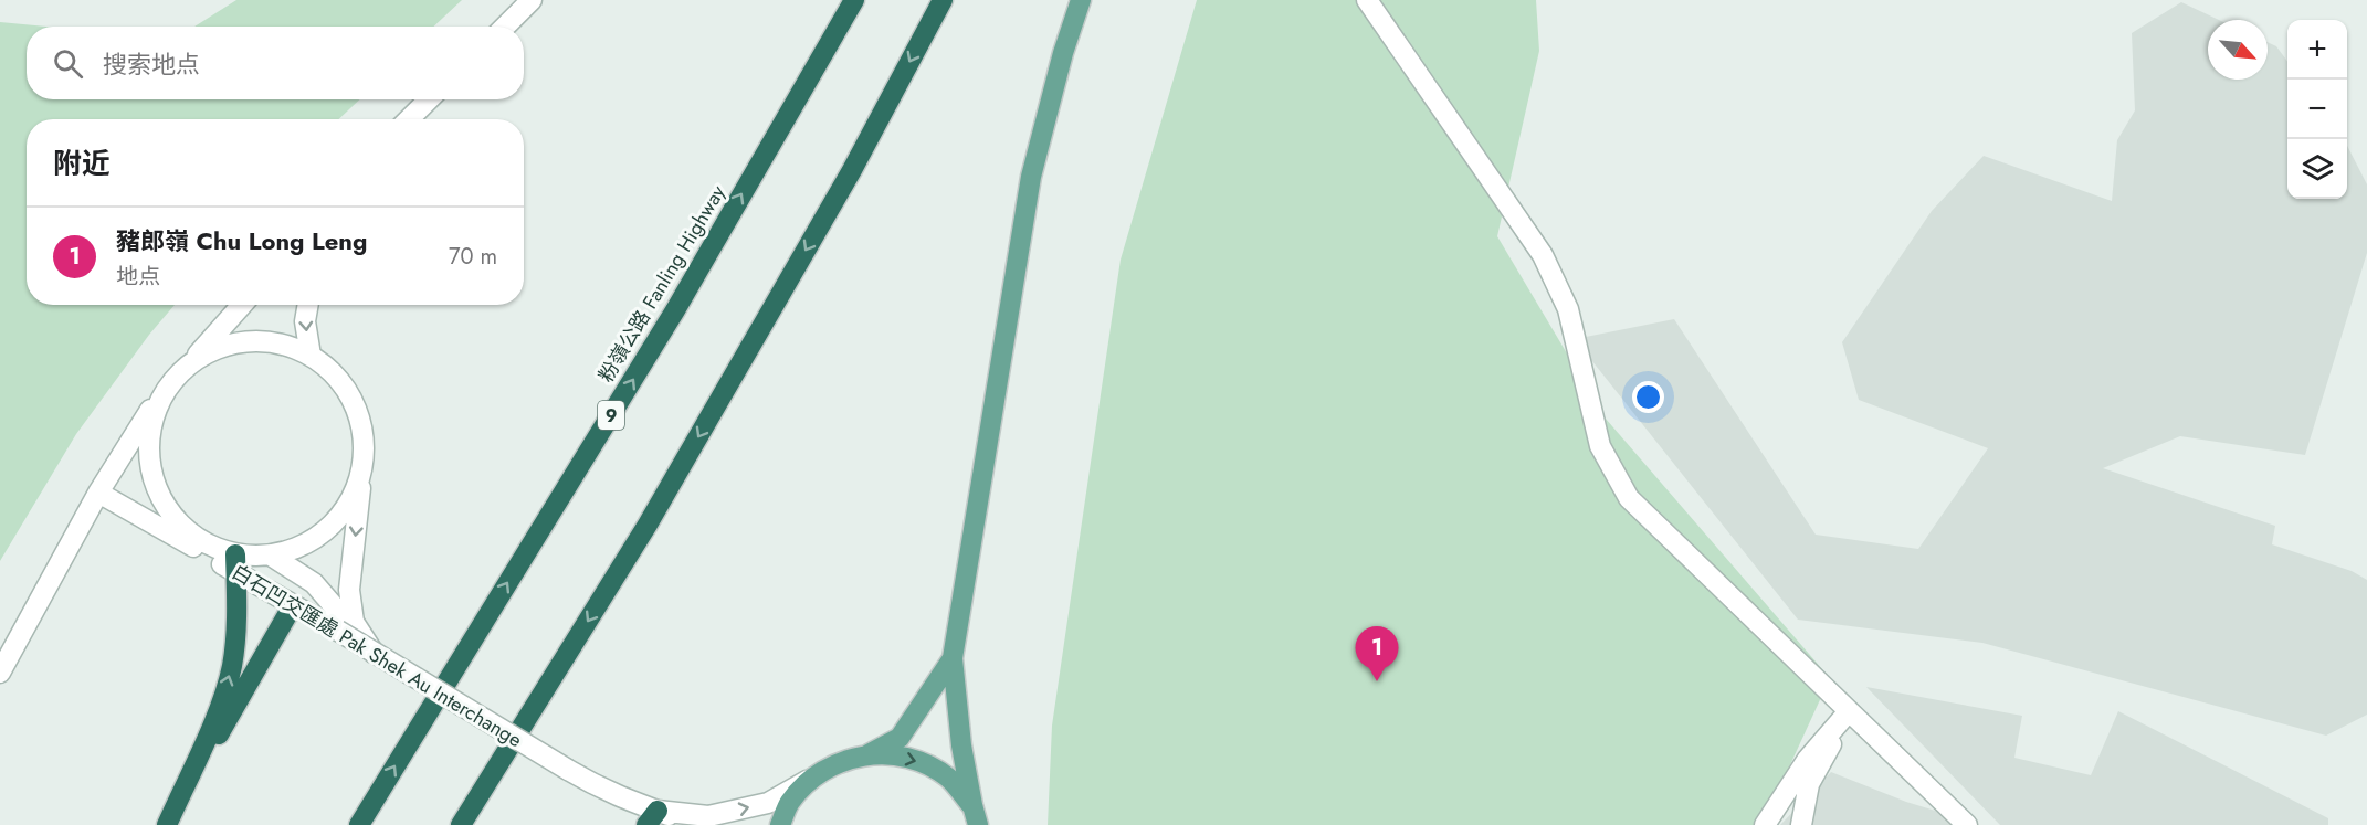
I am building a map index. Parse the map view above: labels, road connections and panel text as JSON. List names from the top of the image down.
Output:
{
  "streets": {
    "highway": ["粉嶺公路 Fanling Highway", "9"],
    "street": ["白石凹交匯處 Pak Shek Au Interchange"]
  },
  "north": "bottom right",
  "page": {
    "map_buttons": ["+", "−"],
    "search": "搜索地点",
    "heading": "附近",
    "list": [
      {
        "mark": "1",
        "name": "豬郎嶺 Chu Long Leng",
        "note": "地点",
        "value": "70 m"
      }
    ],
    "pins": "1"
  }
}
